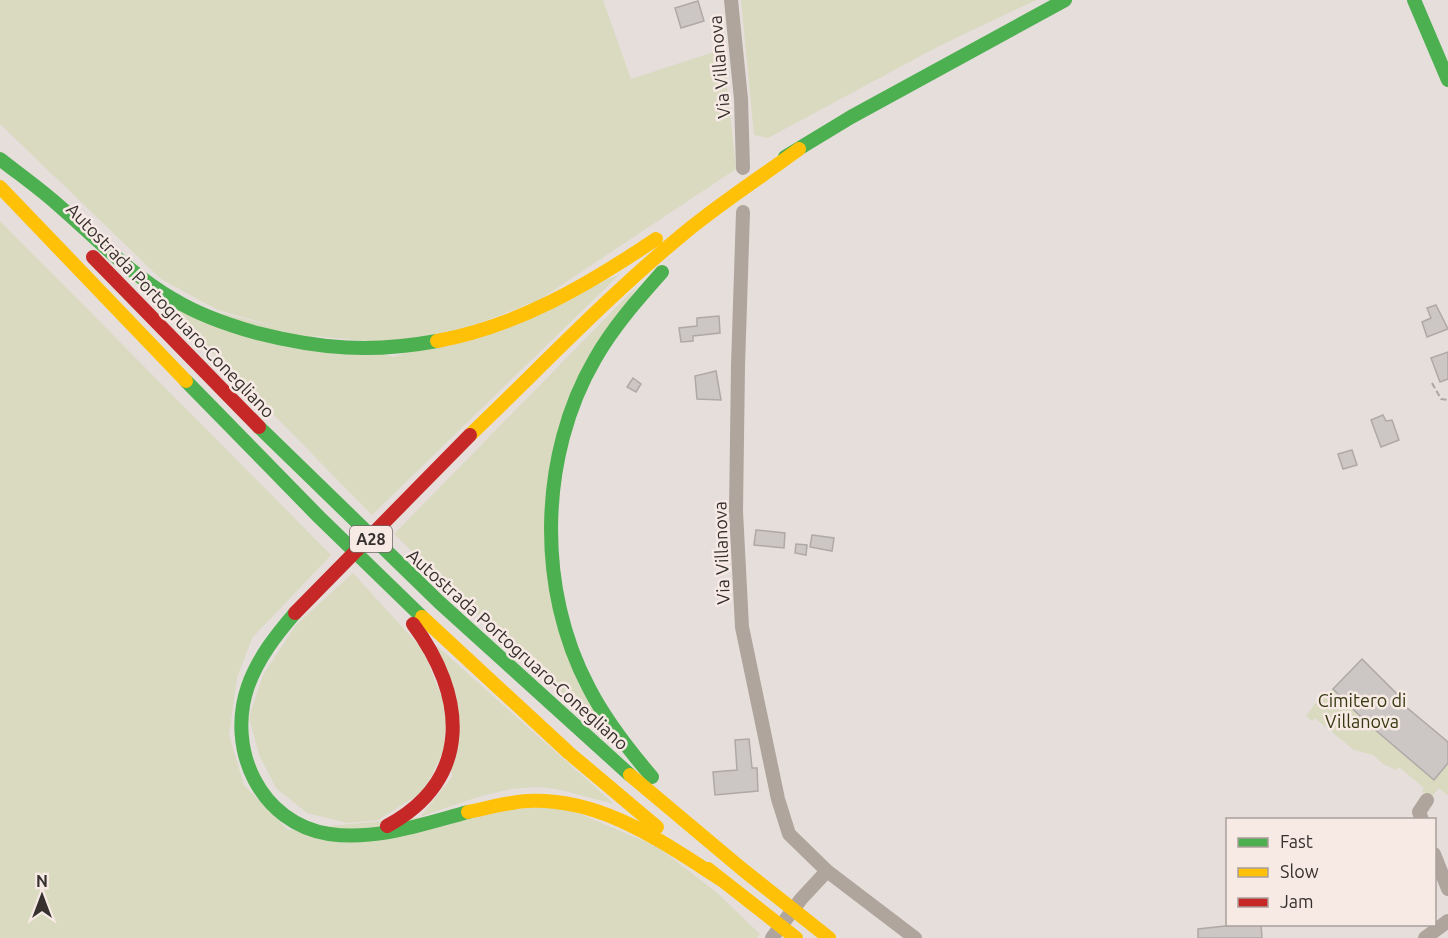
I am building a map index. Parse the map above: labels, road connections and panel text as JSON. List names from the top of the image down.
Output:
{
  "streets": {
    "main road": ["Autostrada Portogruaro-Conegliano", "A28"],
    "street": ["Via Villanova"]
  },
  "parks": ["Cimitero di Villanova"],
  "legend": ["Fast", "Slow", "Jam"],
  "north": "top"
}
